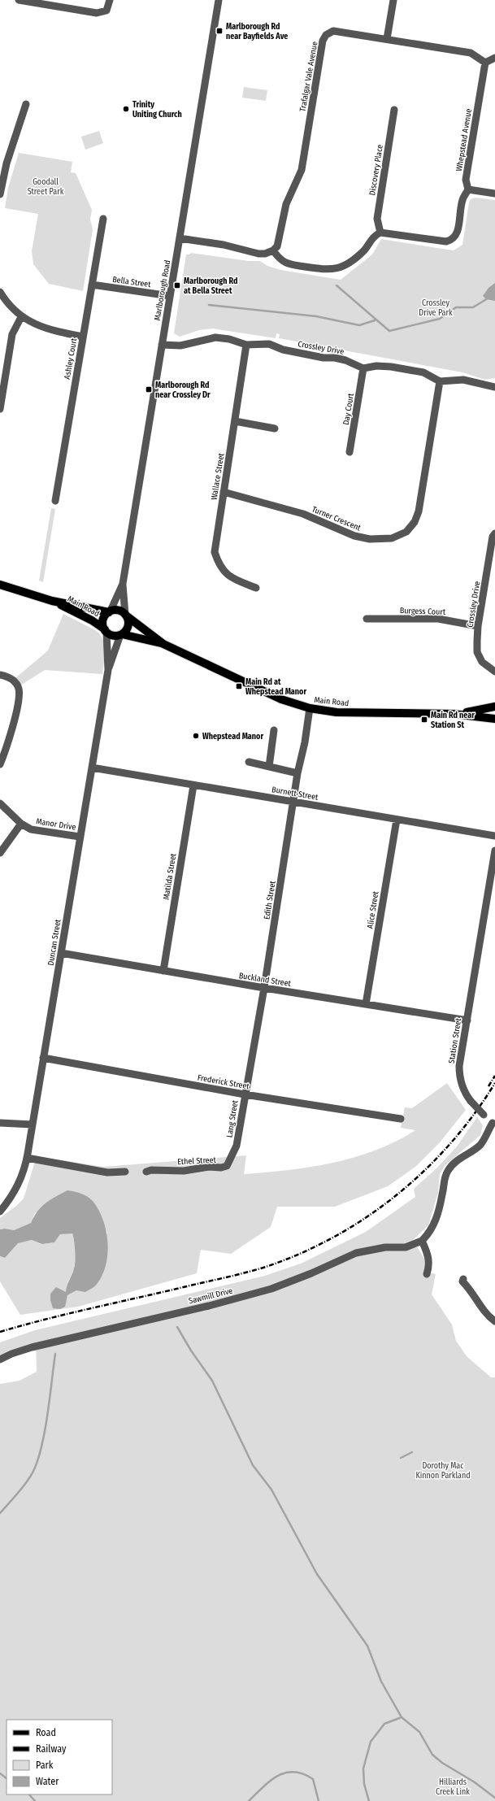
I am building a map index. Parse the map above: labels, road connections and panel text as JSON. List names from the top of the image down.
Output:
{
  "streets": {
    "main road": ["Main Road"],
    "street": [
      "Trafalgar Vale Avenue",
      "Whepstead Avenue",
      "Discovery Place",
      "Bella Street",
      "Marlborough Road",
      "Crossley Drive",
      "Ashley Court",
      "Day Court",
      "Wallace Street",
      "Turner Crescent",
      "Burgess Court",
      "Burnett Street",
      "Manor Drive",
      "Matilda Street",
      "Edith Street",
      "Alice Street",
      "Duncan Street",
      "Buckland Street",
      "Station Street",
      "Frederick Street",
      "Lang Street",
      "Ethel Street",
      "Sawmill Drive"
    ]
  },
  "crossings": [
    ["Trafalgar Vale Avenue", "Whepstead Avenue"],
    ["Whepstead Avenue", "Discovery Place"],
    ["Bella Street", "Marlborough Road"],
    ["Bella Street", "Ashley Court"],
    ["Marlborough Road", "Crossley Drive"],
    ["Marlborough Road", "Main Road"],
    ["Marlborough Road", "Duncan Street"],
    ["Crossley Drive", "Day Court"],
    ["Crossley Drive", "Wallace Street"],
    ["Crossley Drive", "Burgess Court"],
    ["Wallace Street", "Turner Crescent"],
    ["Main Road", "Edith Street"],
    ["Main Road", "Duncan Street"],
    ["Burnett Street", "Matilda Street"],
    ["Burnett Street", "Edith Street"],
    ["Burnett Street", "Alice Street"],
    ["Burnett Street", "Duncan Street"],
    ["Manor Drive", "Duncan Street"],
    ["Matilda Street", "Buckland Street"],
    ["Edith Street", "Buckland Street"],
    ["Edith Street", "Frederick Street"],
    ["Edith Street", "Lang Street"],
    ["Alice Street", "Buckland Street"],
    ["Duncan Street", "Buckland Street"],
    ["Duncan Street", "Frederick Street"],
    ["Buckland Street", "Station Street"],
    ["Station Street", "Sawmill Drive"],
    ["Frederick Street", "Lang Street"],
    ["Lang Street", "Ethel Street"]
  ],
  "parks": [
    "Goodall Street Park",
    "Crossley Drive Park",
    "Dorothy Mac Kinnon Parkland",
    "Hilliards Creek Link"
  ],
  "places": {
    "transit": [
      "Marlborough Rd near Bayfields Ave",
      "Marlborough Rd at Bella Street",
      "Marlborough Rd near Crossley Dr",
      "Main Rd at Whepstead Manor",
      "Main Rd near Station St"
    ],
    "other": ["Trinity Uniting Church", "Whepstead Manor"]
  },
  "legend": [
    "Road",
    "Railway",
    "Park",
    "Water"
  ]
}
